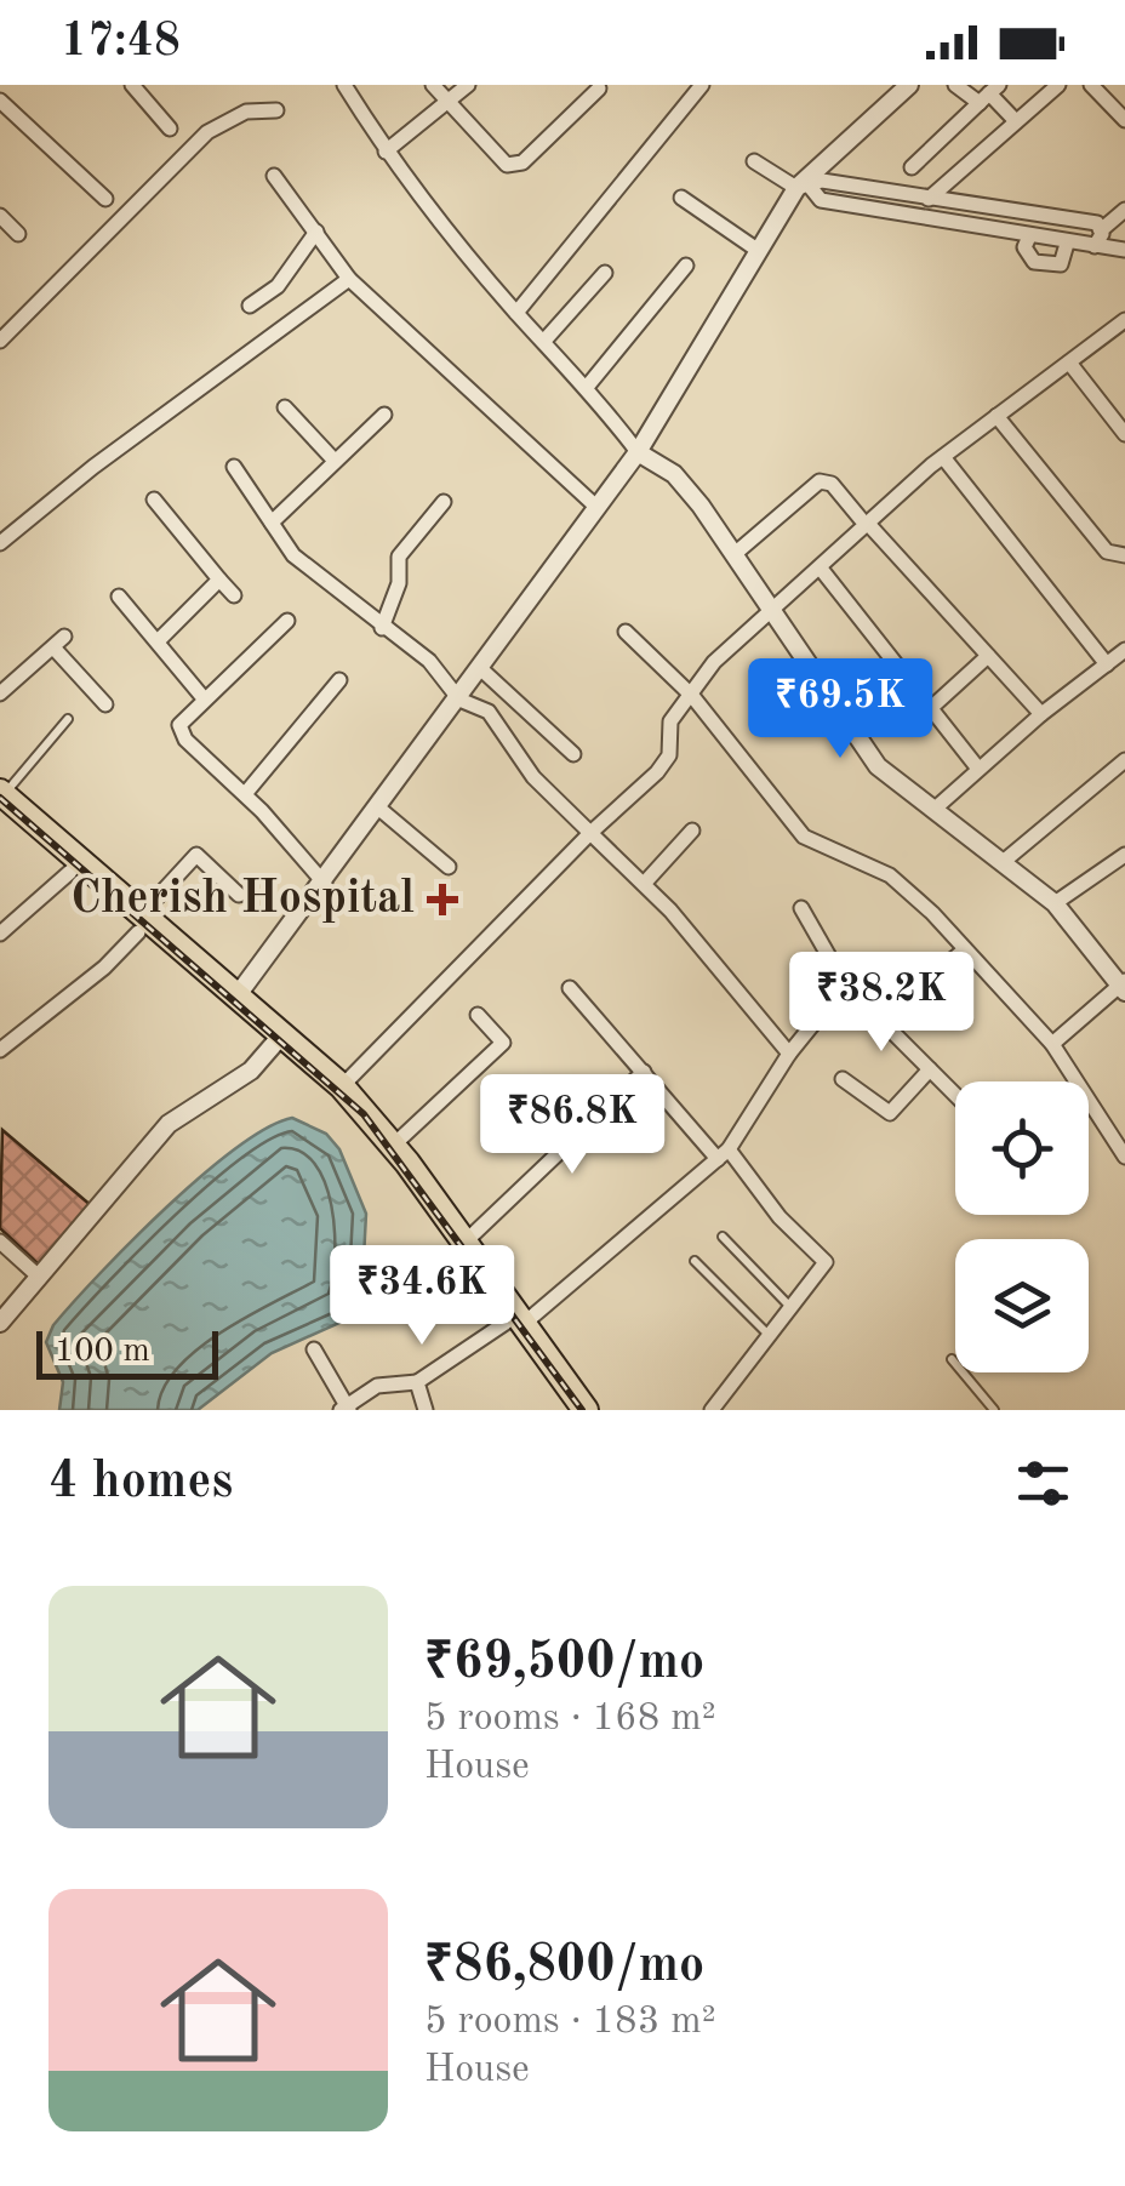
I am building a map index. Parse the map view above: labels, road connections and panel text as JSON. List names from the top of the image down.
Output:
{
  "places": {
    "health": ["Cherish Hospital"]
  },
  "scale_bar": "100 m",
  "page": {
    "status": "17:48",
    "price": [
      "₹69.5K",
      "₹38.2K",
      "₹86.8K",
      "₹34.6K"
    ],
    "scale": "100 m",
    "heading": "4 homes",
    "list": [
      {
        "name": "₹69,500/mo",
        "note": "5 rooms · 168 m² · House"
      },
      {
        "name": "₹86,800/mo",
        "note": "5 rooms · 183 m² · House"
      }
    ]
  }
}
